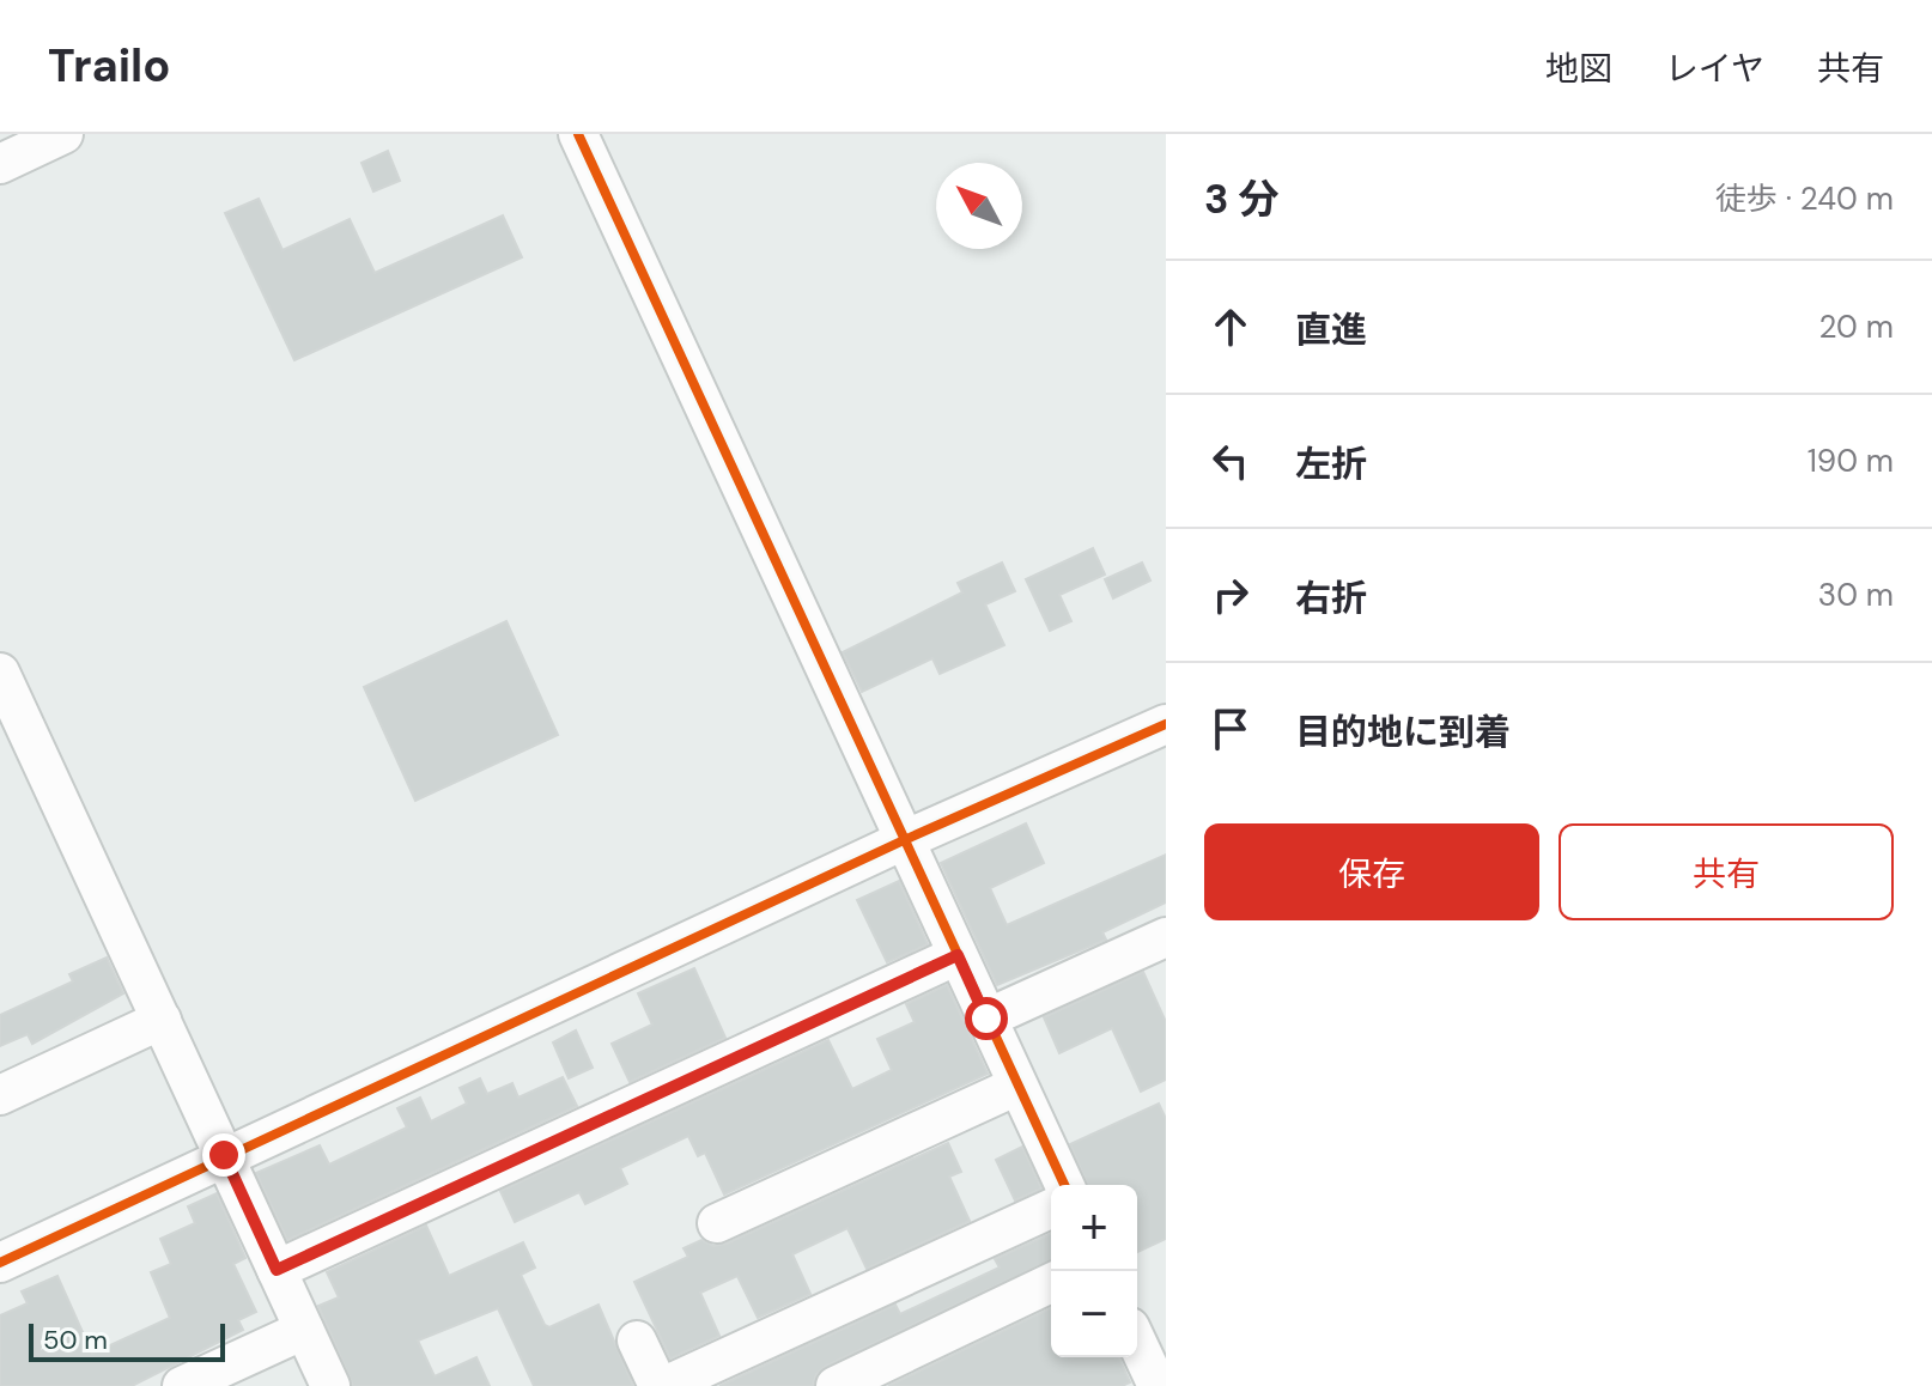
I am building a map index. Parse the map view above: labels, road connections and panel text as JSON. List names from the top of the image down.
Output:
{
  "scale_bar": "50 m",
  "north": "top left",
  "page": {
    "header": "Trailo",
    "nav": ["地図", "レイヤ", "共有"],
    "heading": ["3 分", "徒歩 · 240 m"],
    "list": [
      ["直進", "20 m"],
      ["左折", "190 m"],
      ["右折", "30 m"],
      "目的地に到着"
    ],
    "buttons": ["保存", "共有"],
    "map_buttons": ["+", "−"],
    "scale": "50 m"
  }
}
